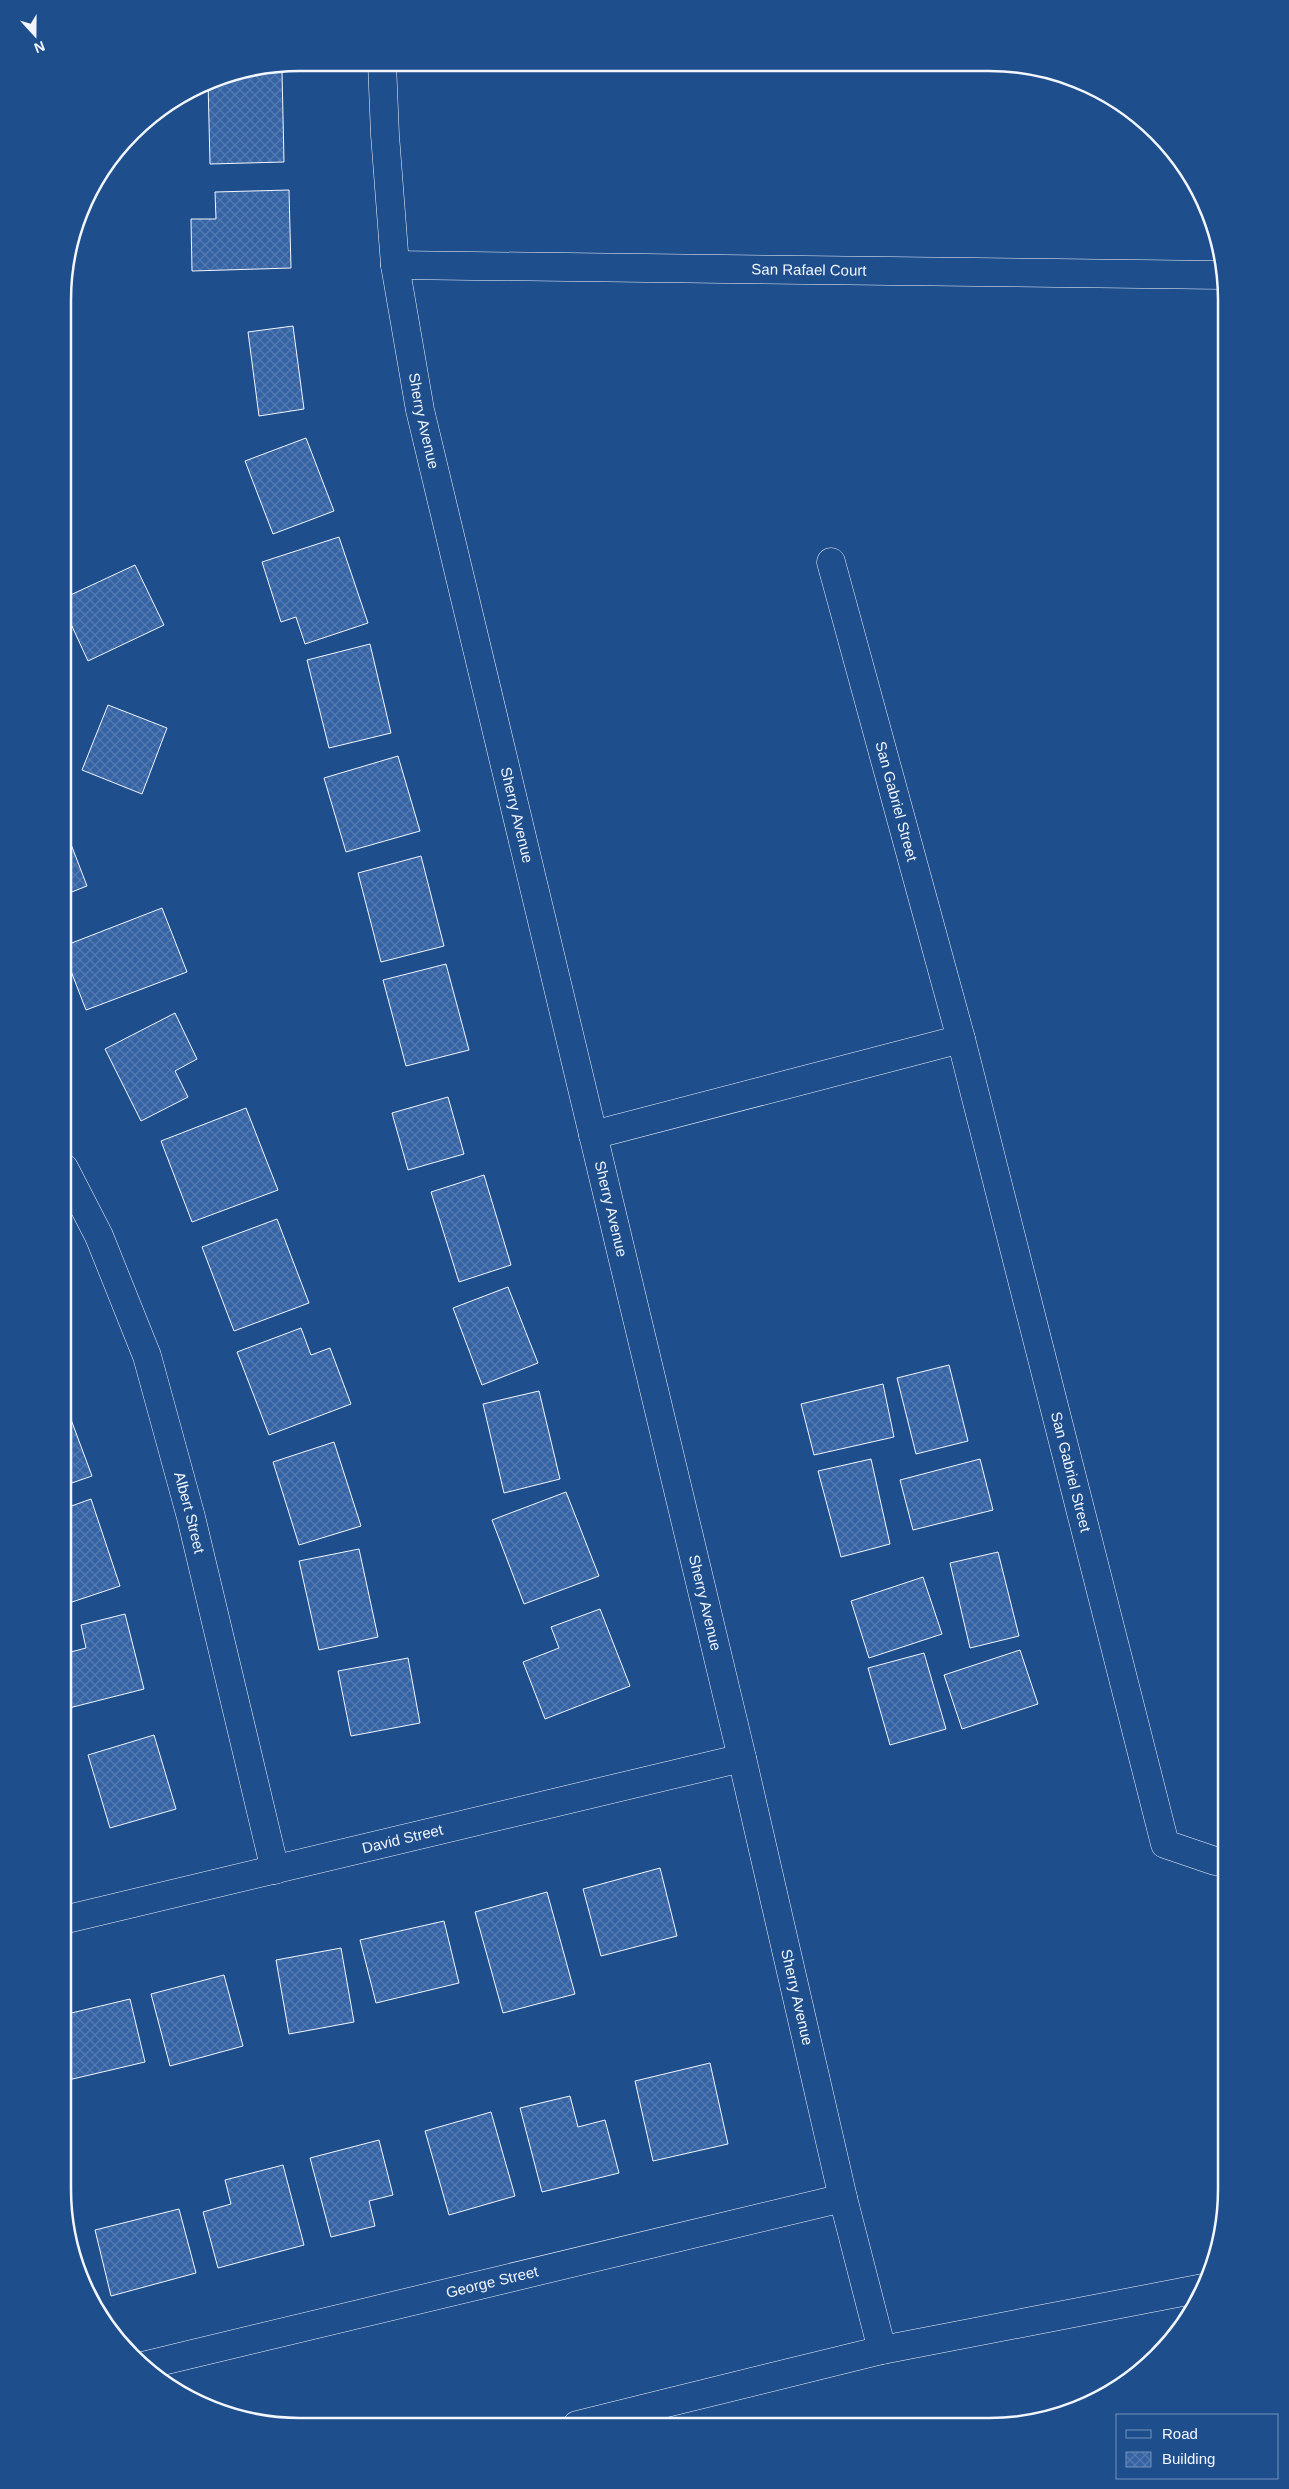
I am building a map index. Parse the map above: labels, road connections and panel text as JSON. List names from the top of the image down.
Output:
{
  "streets": {
    "street": [
      "San Rafael Court",
      "Sherry Avenue",
      "San Gabriel Street",
      "Albert Street",
      "David Street",
      "George Street"
    ]
  },
  "crossings": [
    ["San Rafael Court", "Sherry Avenue"],
    ["Sherry Avenue", "David Street"],
    ["Sherry Avenue", "George Street"],
    ["Albert Street", "David Street"]
  ],
  "legend": ["Road", "Building"],
  "north": "bottom"
}
